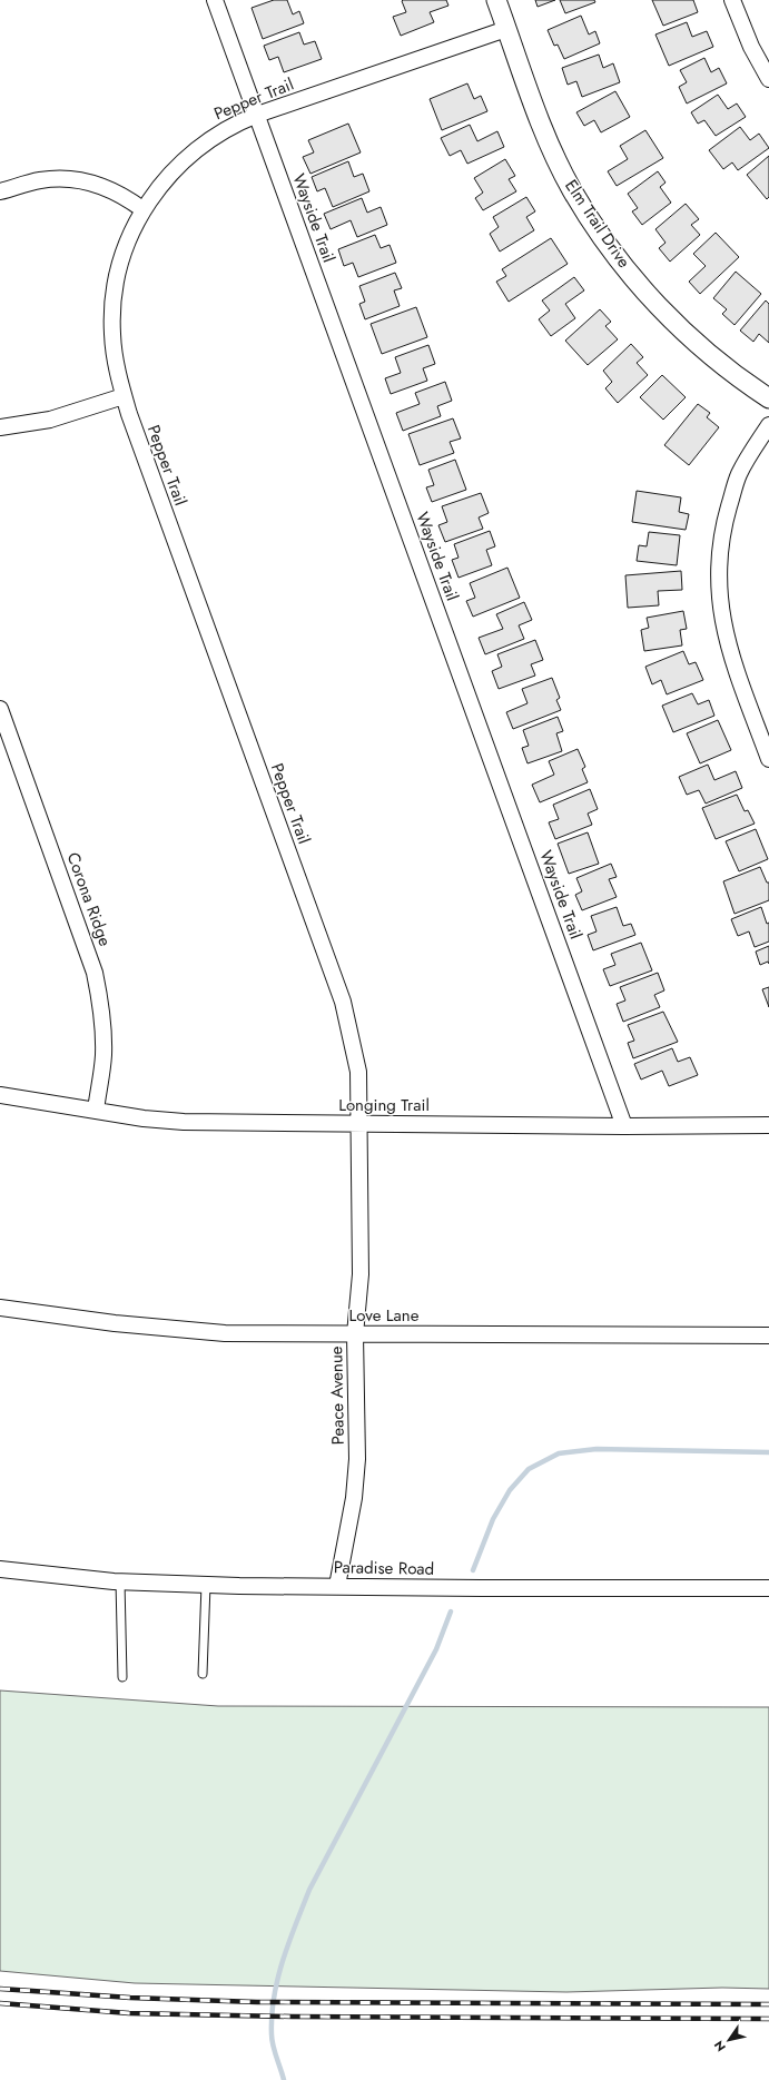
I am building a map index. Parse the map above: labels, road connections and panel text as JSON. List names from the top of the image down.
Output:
{
  "streets": {
    "street": [
      "Pepper Trail",
      "Wayside Trail",
      "Elm Trail Drive",
      "Corona Ridge",
      "Longing Trail",
      "Love Lane",
      "Peace Avenue",
      "Paradise Road"
    ]
  },
  "crossings": [
    ["Pepper Trail", "Wayside Trail"],
    ["Pepper Trail", "Elm Trail Drive"],
    ["Pepper Trail", "Longing Trail"],
    ["Pepper Trail", "Peace Avenue"],
    ["Wayside Trail", "Longing Trail"],
    ["Corona Ridge", "Longing Trail"],
    ["Longing Trail", "Peace Avenue"],
    ["Love Lane", "Peace Avenue"],
    ["Peace Avenue", "Paradise Road"]
  ],
  "north": "bottom left"
}
